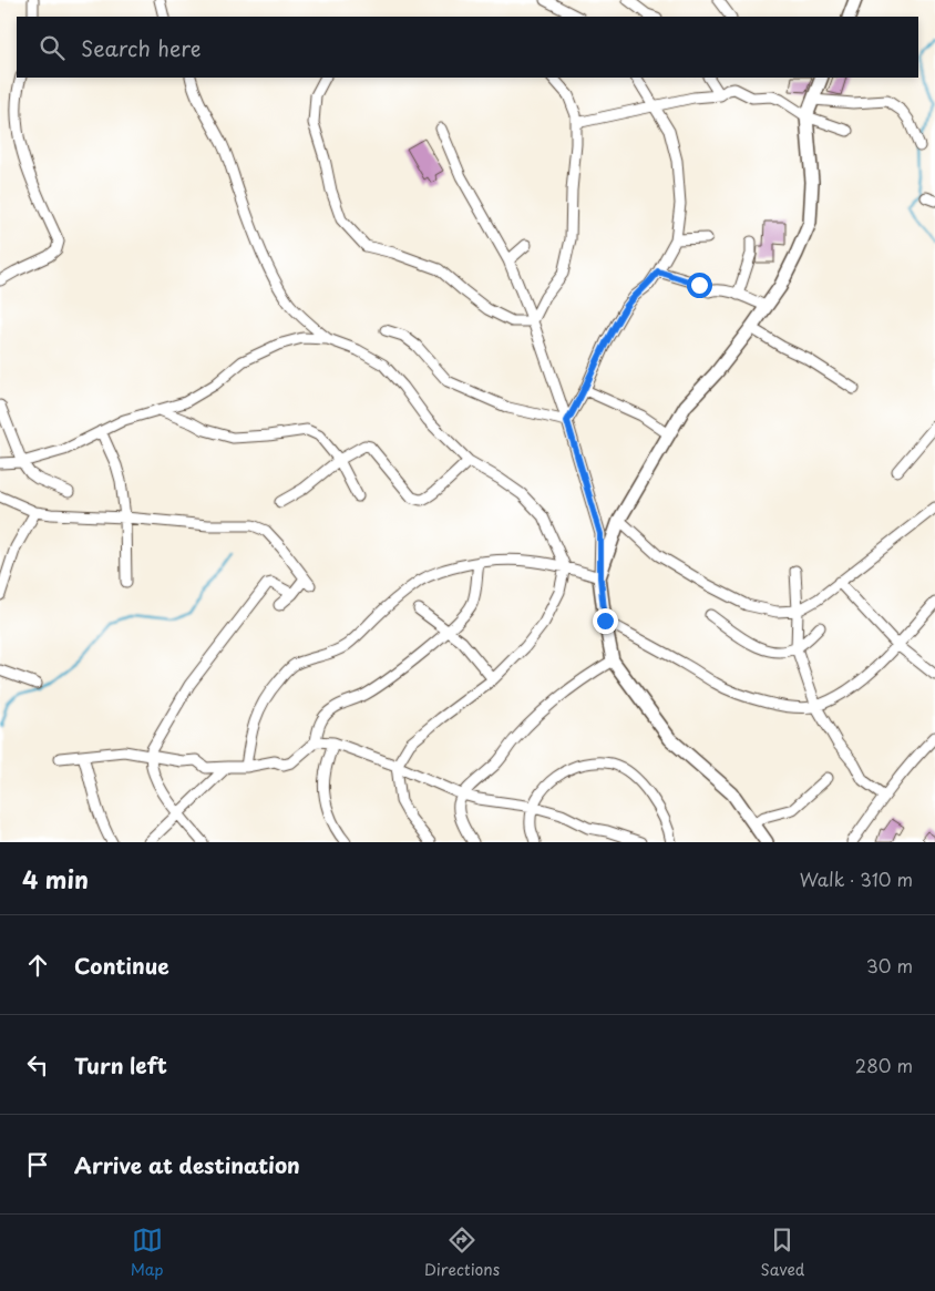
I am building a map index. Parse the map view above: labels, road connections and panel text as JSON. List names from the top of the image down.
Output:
{
  "page": {
    "search": "Search here",
    "heading": ["4 min", "Walk · 310 m"],
    "list": [
      ["Continue", "30 m"],
      ["Turn left", "280 m"],
      "Arrive at destination"
    ],
    "nav": ["Map", "Directions", "Saved"]
  }
}
